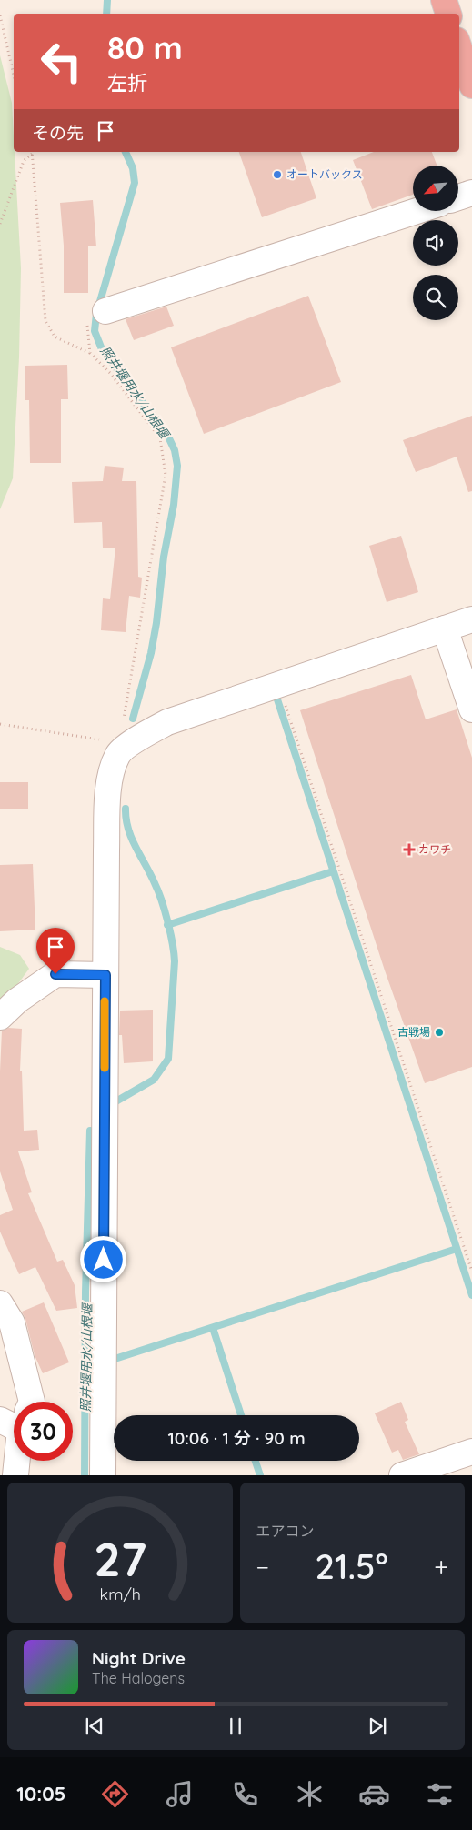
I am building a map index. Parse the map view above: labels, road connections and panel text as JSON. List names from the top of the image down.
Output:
{
  "water": ["照井堰用水/山根堰"],
  "places": {
    "other": ["オートバックス", "古戦場"],
    "health": ["カワチ"]
  },
  "north": "bottom left",
  "page": {
    "turn": ["80 m", "左折"],
    "then": "その先",
    "limit": "30",
    "trip": "10:06 · 1 分 · 90 m",
    "tile": "エアコン",
    "heat": ["−", "21.5°", "+"],
    "song": ["Night Drive", "The Halogens"],
    "tabs": "10:05",
    "gauge": ["27", "km/h"]
  }
}
